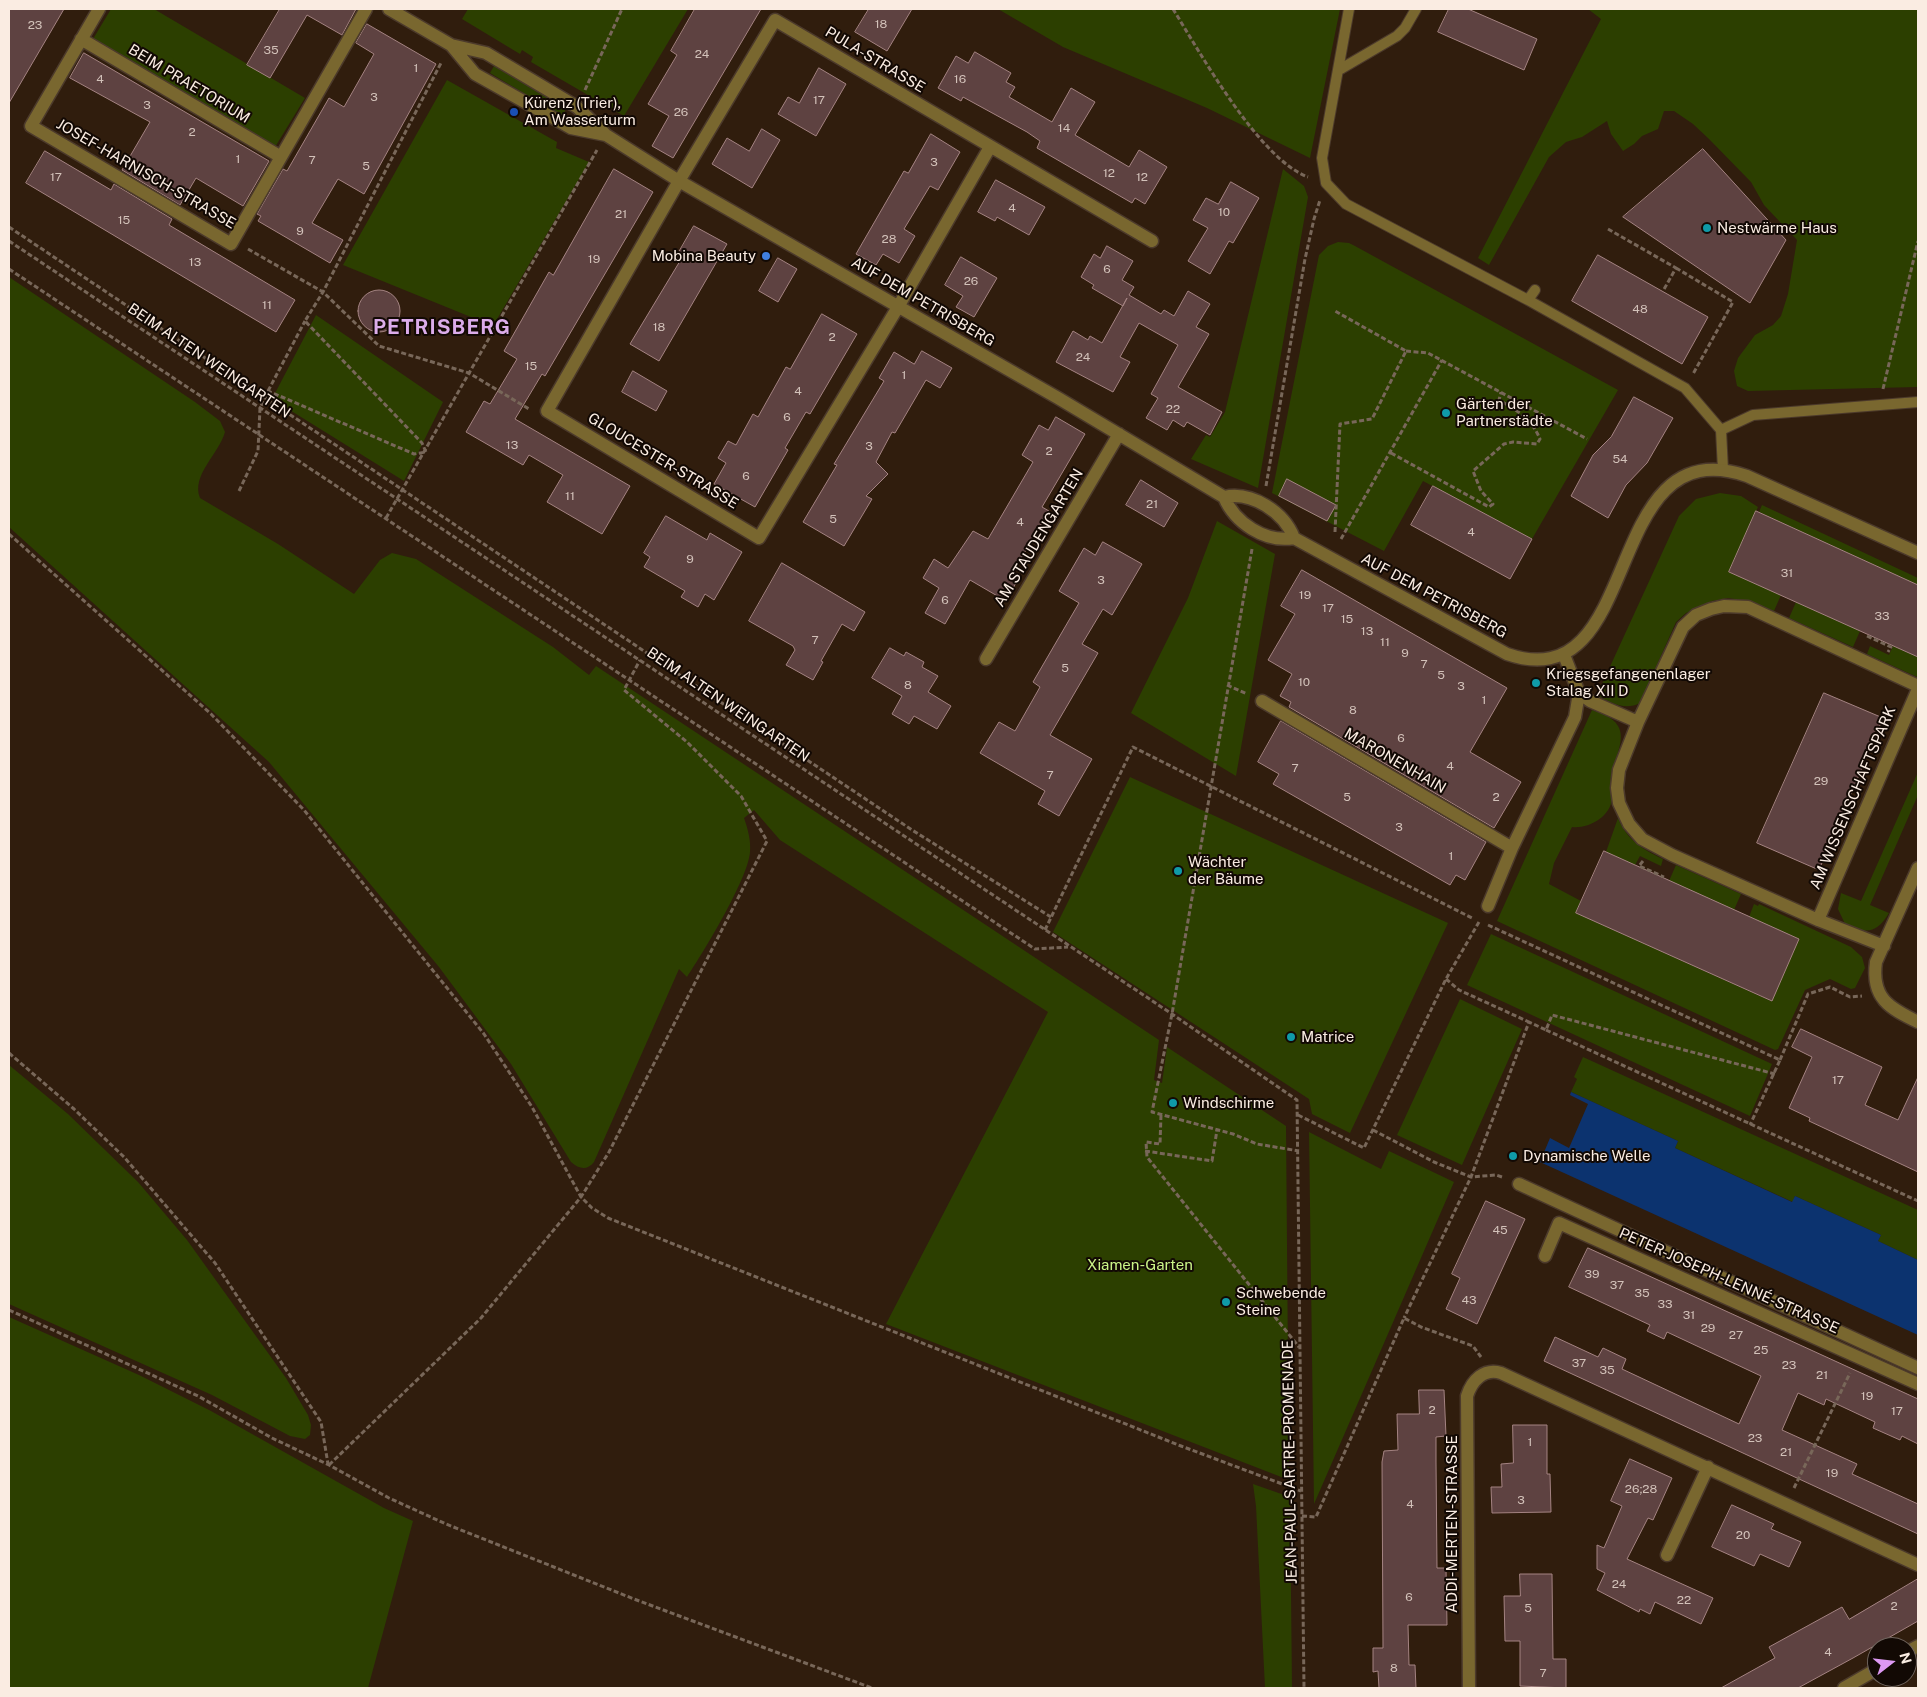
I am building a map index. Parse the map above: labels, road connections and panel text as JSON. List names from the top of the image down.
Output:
{
  "streets": {
    "street": [
      "PULA-STRASSE",
      "BEIM PRAETORIUM",
      "JOSEF-HARNISCH-STRASSE",
      "AUF DEM PETRISBERG",
      "GLOUCESTER-STRASSE",
      "AM STAUDENGARTEN",
      "MARONENHAIN",
      "AM WISSENSCHAFTSPARK",
      "PETER-JOSEPH-LENNÉ-STRASSE",
      "ADDI-MERTEN-STRASSE"
    ],
    "path": ["BEIM ALTEN WEINGARTEN", "JEAN-PAUL-SARTRE-PROMENADE"]
  },
  "crossings": [
    ["PULA-STRASSE", "AUF DEM PETRISBERG"],
    ["BEIM PRAETORIUM", "JOSEF-HARNISCH-STRASSE"],
    ["AUF DEM PETRISBERG", "GLOUCESTER-STRASSE"],
    ["AUF DEM PETRISBERG", "AM STAUDENGARTEN"],
    ["BEIM ALTEN WEINGARTEN", "JEAN-PAUL-SARTRE-PROMENADE"]
  ],
  "districts": ["PETRISBERG"],
  "parks": ["Xiamen-Garten"],
  "places": [
    "Kürenz (Trier), Am Wasserturm",
    "Nestwärme Haus",
    "Mobina Beauty",
    "Gärten der Partnerstädte",
    "Kriegsgefangenenlager Stalag XII D",
    "Wächter der Bäume",
    "Matrice",
    "Windschirme",
    "Dynamische Welle",
    "Schwebende Steine"
  ],
  "house_numbers": [
    "18",
    "23",
    "35",
    "24",
    "1",
    "4",
    "16",
    "3",
    "17",
    "3",
    "26",
    "14",
    "2",
    "1",
    "7",
    "3",
    "5",
    "12",
    "17",
    "12",
    "4",
    "10",
    "21",
    "15",
    "9",
    "28",
    "19",
    "13",
    "6",
    "26",
    "11",
    "48",
    "18",
    "2",
    "24",
    "15",
    "1",
    "4",
    "22",
    "6",
    "13",
    "3",
    "2",
    "54",
    "6",
    "11",
    "21",
    "5",
    "4",
    "4",
    "9",
    "31",
    "3",
    "19",
    "6",
    "17",
    "33",
    "15",
    "13",
    "7",
    "11",
    "9",
    "7",
    "5",
    "5",
    "10",
    "8",
    "3",
    "1",
    "8",
    "6",
    "4",
    "7",
    "7",
    "29",
    "5",
    "2",
    "3",
    "1",
    "17",
    "45",
    "39",
    "37",
    "35",
    "43",
    "33",
    "31",
    "29",
    "27",
    "25",
    "37",
    "23",
    "35",
    "21",
    "19",
    "2",
    "17",
    "23",
    "1",
    "21",
    "19",
    "26;28",
    "3",
    "4",
    "20",
    "24",
    "6",
    "22",
    "2",
    "5",
    "4",
    "8",
    "7"
  ],
  "north": "right"
}
